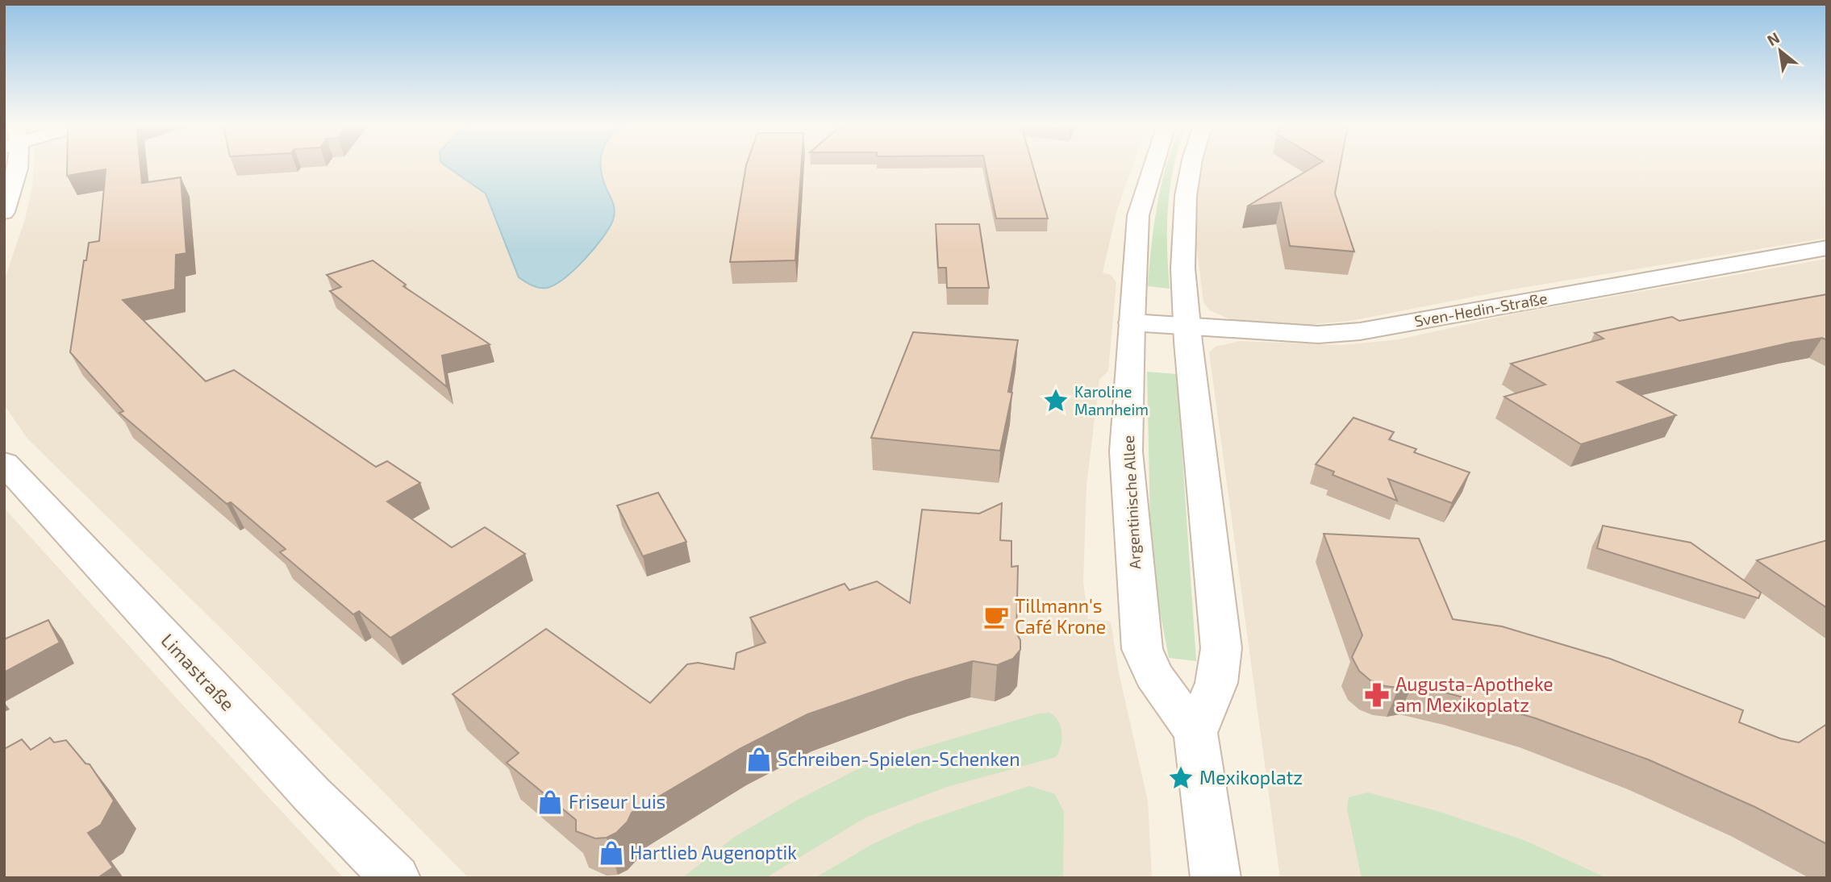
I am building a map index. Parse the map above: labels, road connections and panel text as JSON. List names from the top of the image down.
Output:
{
  "streets": {
    "main road": ["Sven-Hedin-Straße", "Argentinische Allee", "Limastraße"]
  },
  "crossings": [
    ["Sven-Hedin-Straße", "Argentinische Allee"]
  ],
  "places": {
    "place": ["Karoline Mannheim", "Mexikoplatz"],
    "cafe": ["Tillmann's Café Krone"],
    "pharmacy": ["Augusta-Apotheke am Mexikoplatz"],
    "shop": ["Schreiben-Spielen-Schenken", "Friseur Luis", "Hartlieb Augenoptik"]
  },
  "north": "top left"
}
